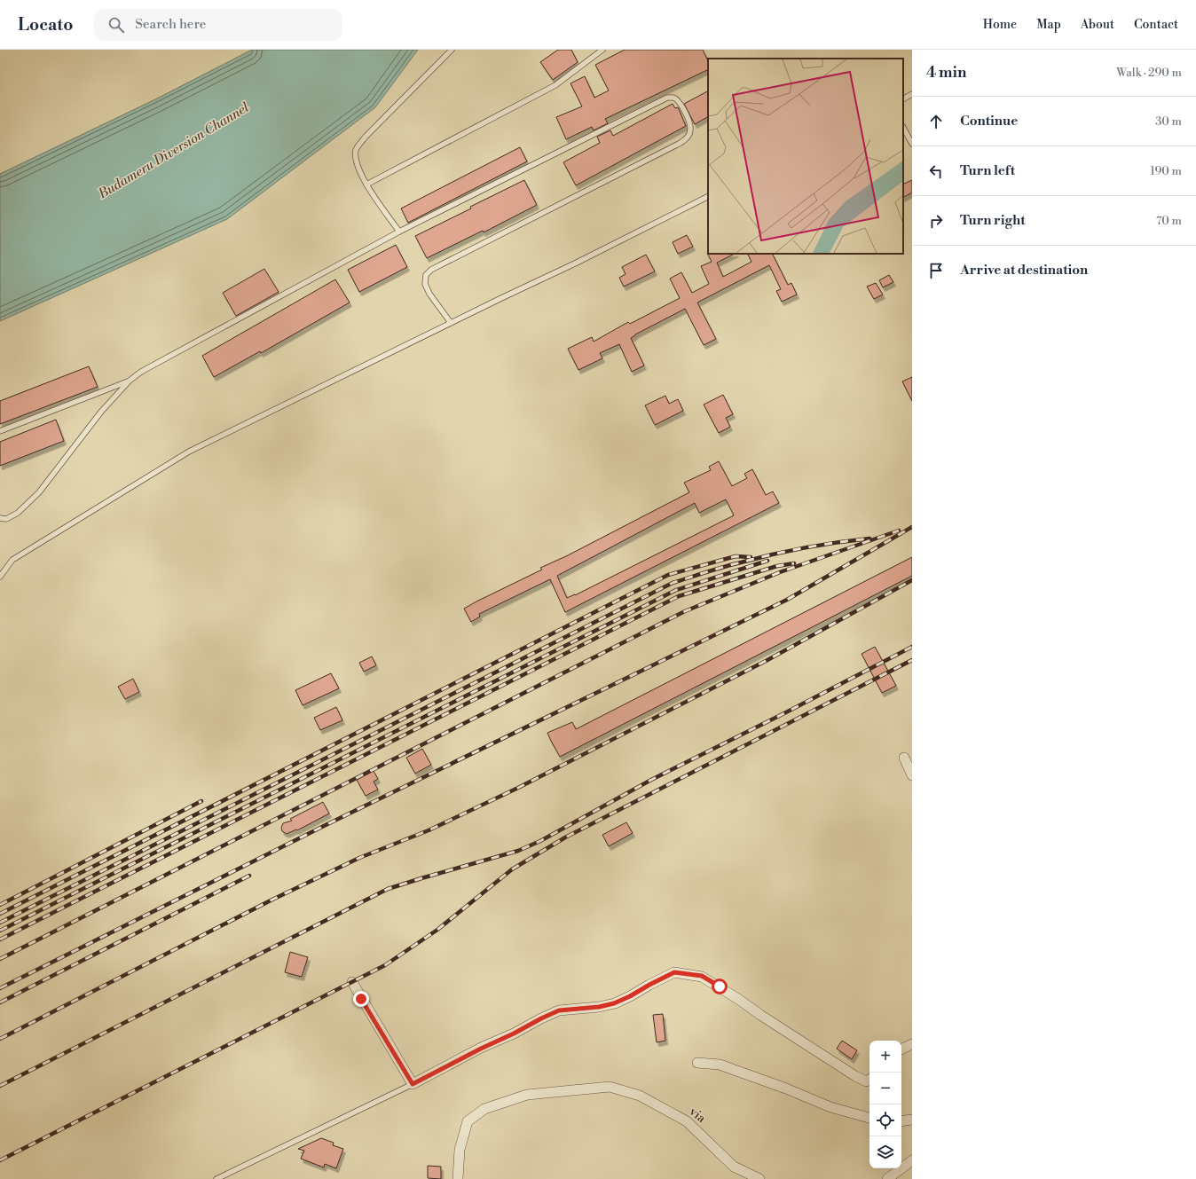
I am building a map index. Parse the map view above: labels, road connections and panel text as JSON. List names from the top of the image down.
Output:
{
  "streets": {
    "street": ["via"]
  },
  "water": ["Budameru Diversion Channel"],
  "page": {
    "header": "Locato",
    "search": "Search here",
    "nav": [
      "Home",
      "Map",
      "About",
      "Contact"
    ],
    "heading": ["4 min", "Walk · 290 m"],
    "list": [
      ["Continue", "30 m"],
      ["Turn left", "190 m"],
      ["Turn right", "70 m"],
      "Arrive at destination"
    ],
    "map_buttons": ["+", "−"]
  }
}
